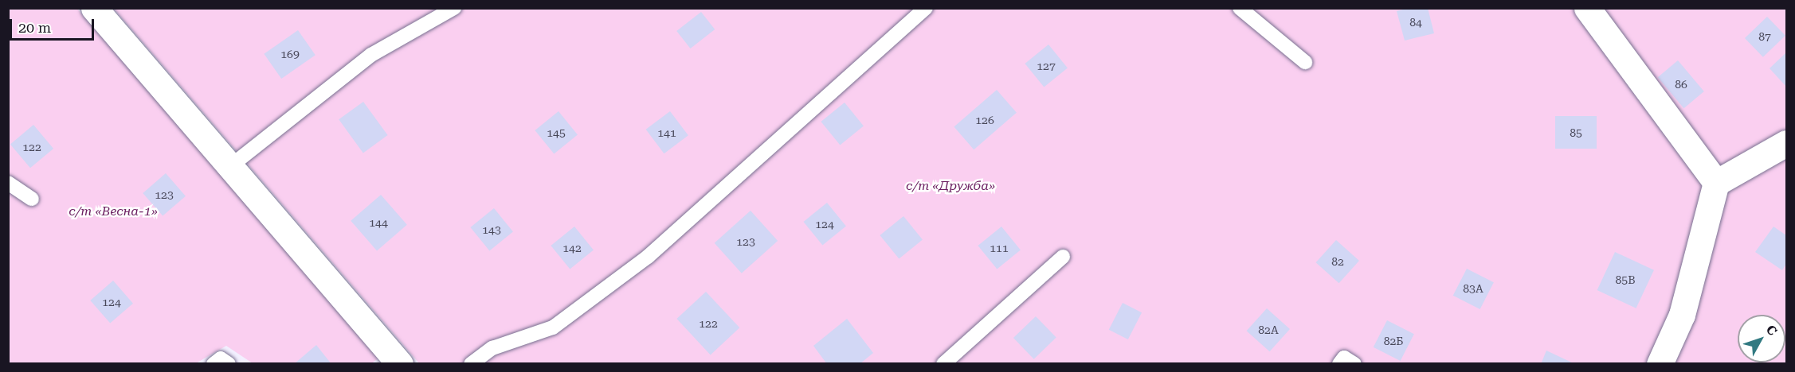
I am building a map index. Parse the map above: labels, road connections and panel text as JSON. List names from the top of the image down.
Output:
{
  "parks": ["с/т «Дружба»", "с/т «Весна-1»"],
  "house_numbers": [
    "84",
    "87",
    "169",
    "127",
    "86",
    "126",
    "145",
    "141",
    "85",
    "122",
    "123",
    "144",
    "124",
    "143",
    "123",
    "142",
    "111",
    "82",
    "85В",
    "83А",
    "124",
    "122",
    "82А",
    "82Б"
  ],
  "scale_bar": "20 m",
  "north": "top right"
}
